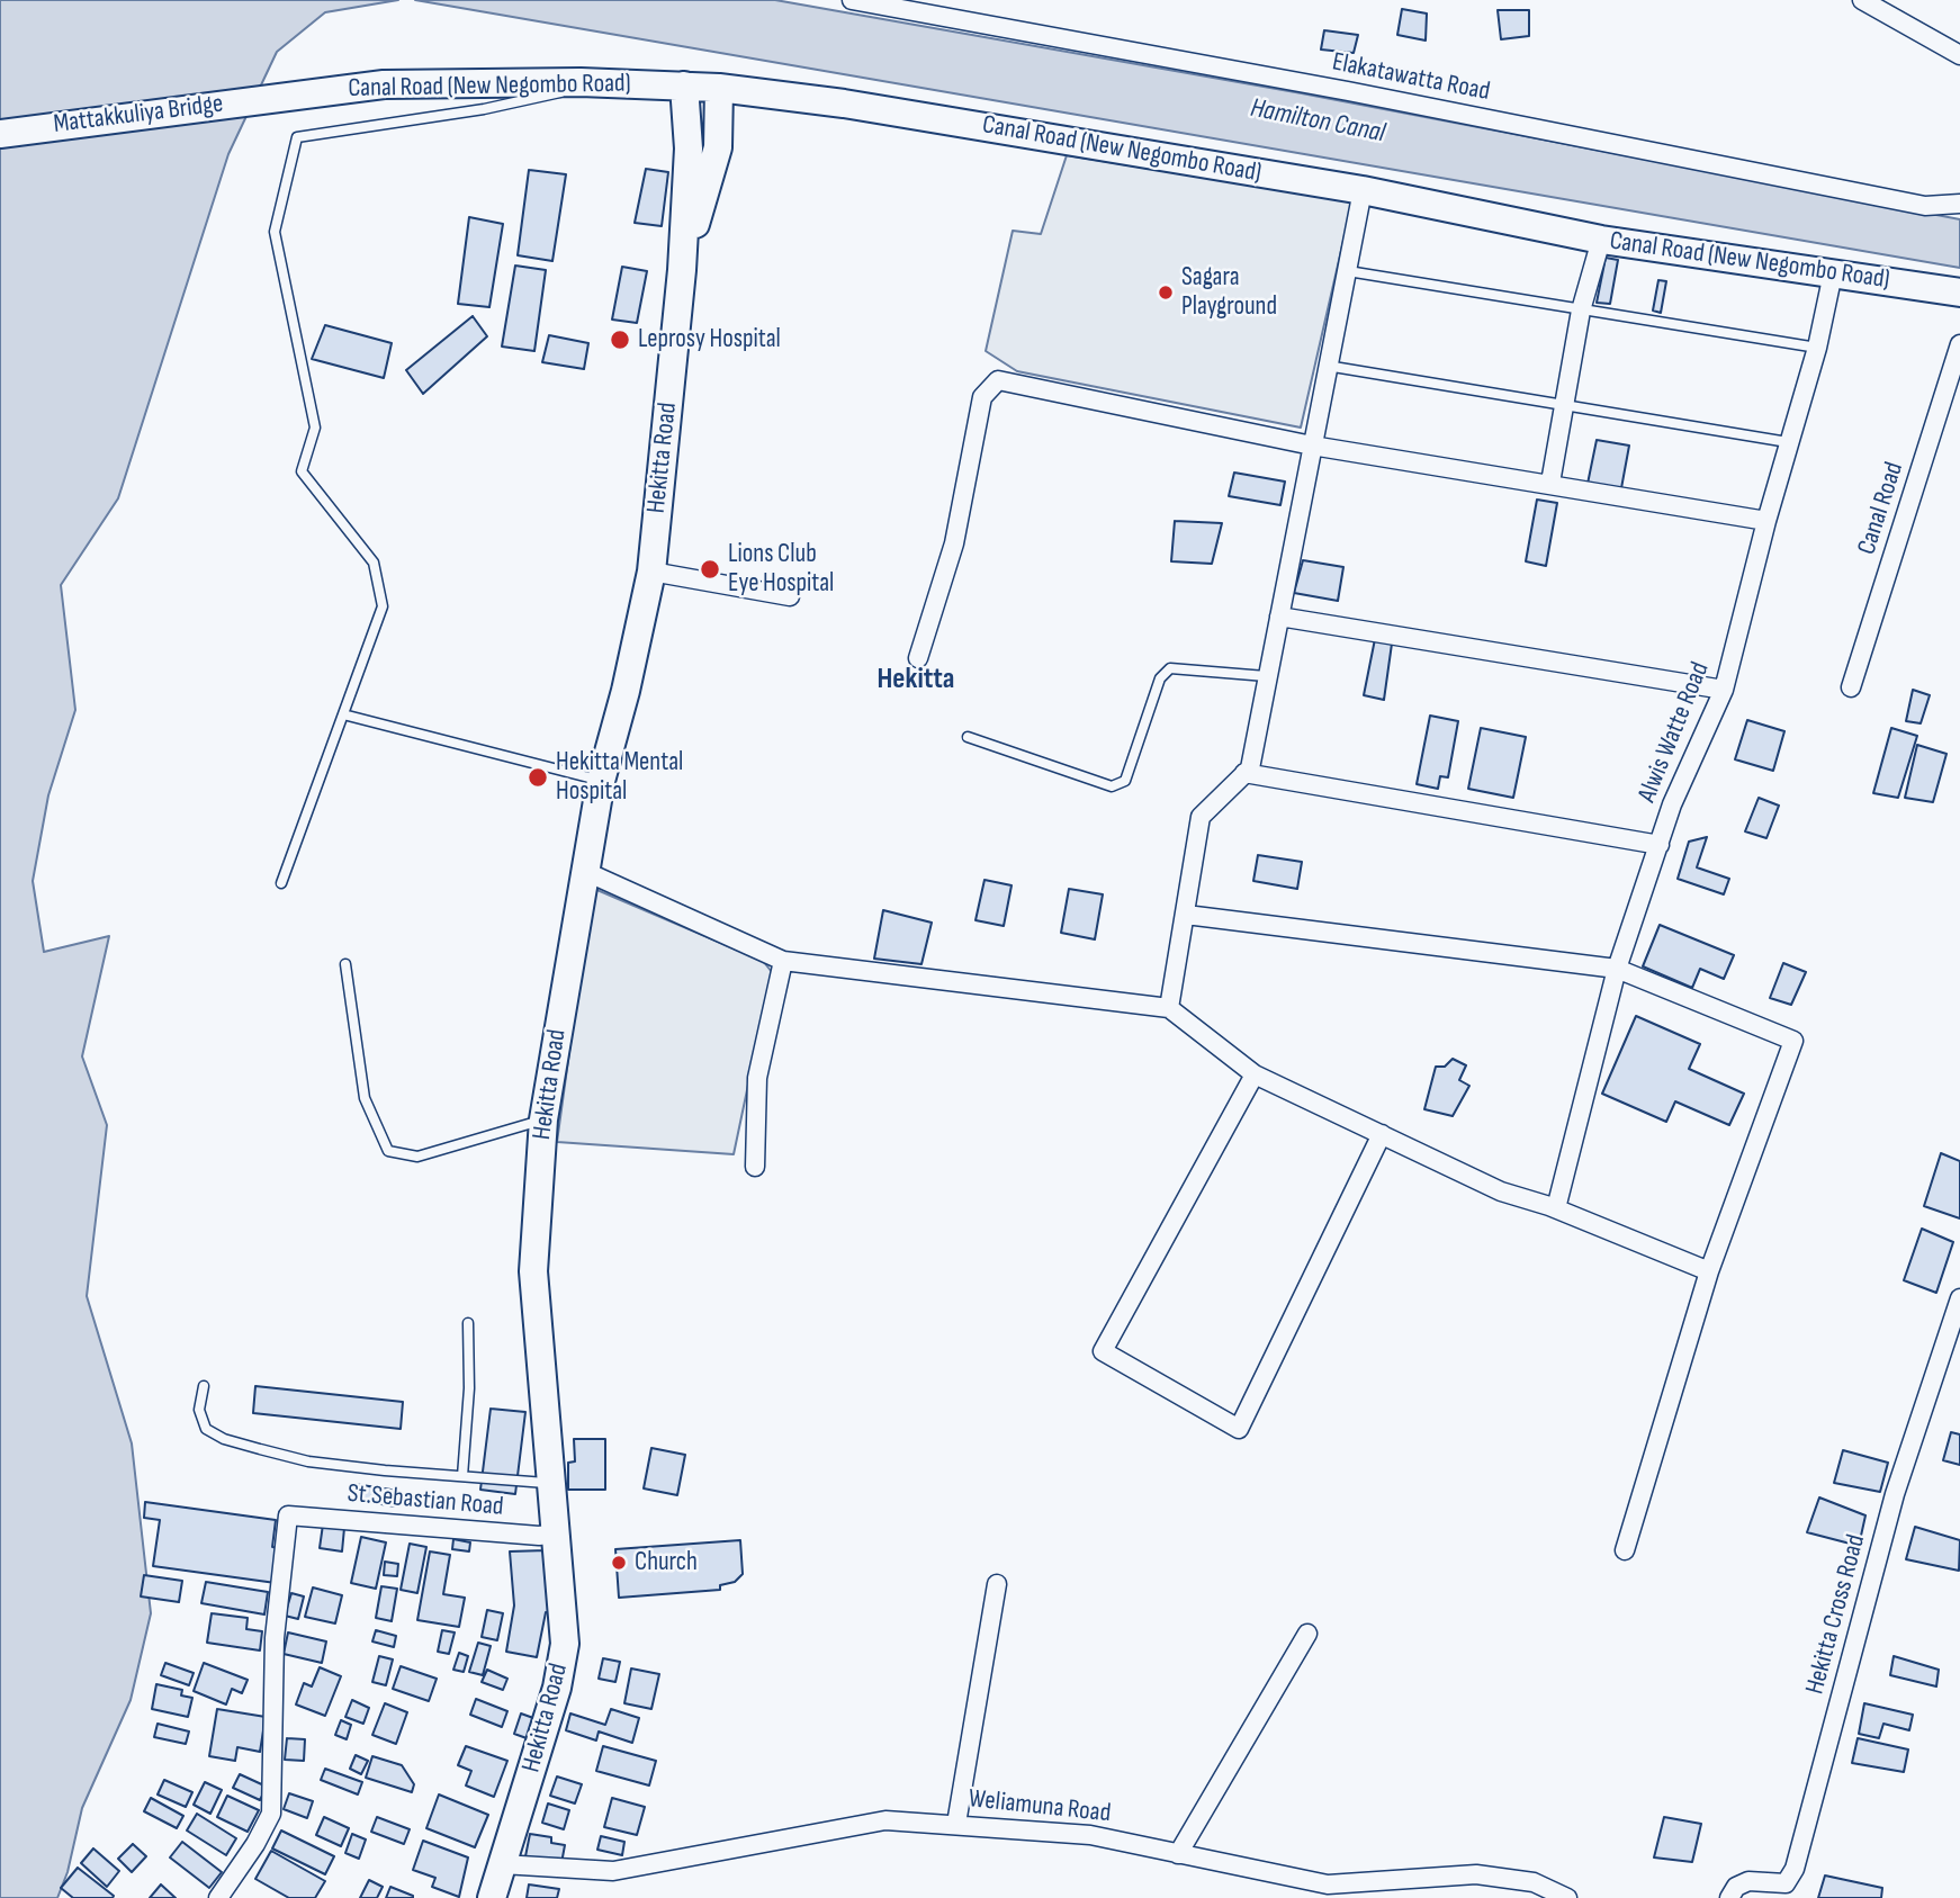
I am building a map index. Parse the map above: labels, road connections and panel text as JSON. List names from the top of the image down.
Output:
{
  "streets": {
    "main road": ["Canal Road (New Negombo Road)", "Mattakkuliya Bridge", "Hekitta Road"],
    "street": [
      "Elakatawatta Road",
      "Canal Road",
      "Alwis Watte Road",
      "St.Sebastian Road",
      "Hekitta Cross Road",
      "Weliamuna Road"
    ]
  },
  "crossings": [
    ["Canal Road (New Negombo Road)", "Mattakkuliya Bridge"],
    ["Canal Road (New Negombo Road)", "Hekitta Road"],
    ["Canal Road (New Negombo Road)", "Alwis Watte Road"],
    ["Hekitta Road", "St.Sebastian Road"],
    ["Hekitta Road", "Weliamuna Road"]
  ],
  "districts": ["Hekitta"],
  "water": ["Hamilton Canal"],
  "places": [
    "Sagara Playground",
    "Leprosy Hospital",
    "Lions Club Eye Hospital",
    "Hekitta Mental Hospital",
    "Church"
  ]
}
